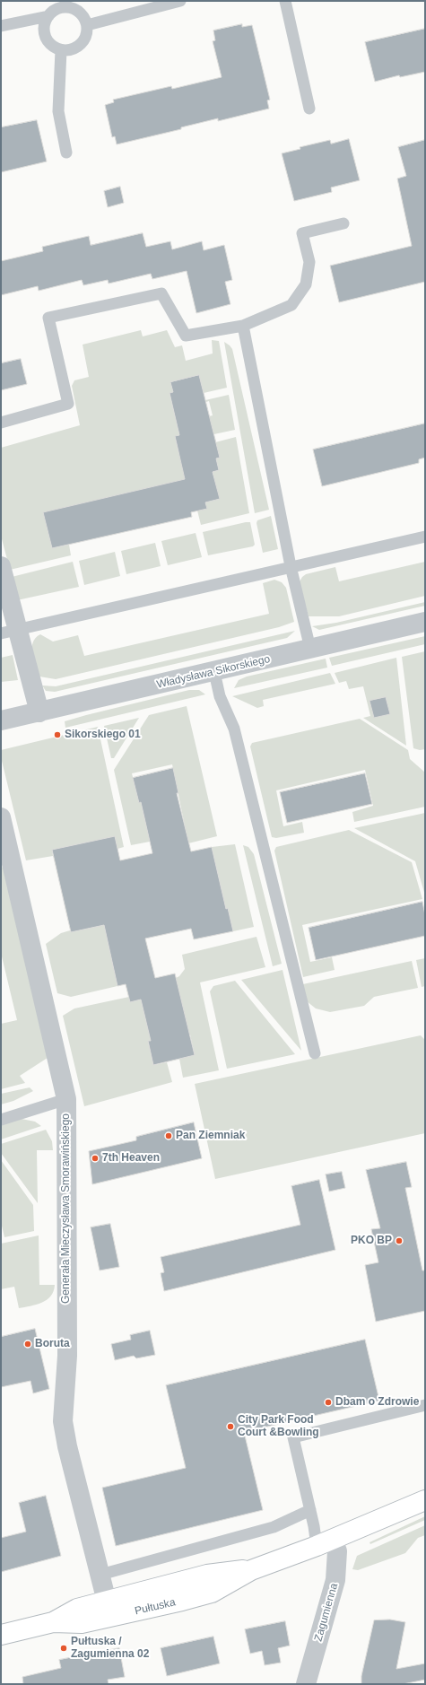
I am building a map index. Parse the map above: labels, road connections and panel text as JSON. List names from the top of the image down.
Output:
{
  "streets": {
    "main road": ["Pułtuska"],
    "street": ["Władysława Sikorskiego", "Generała Mieczysława Smorawińskiego", "Zagumienna"]
  },
  "crossings": [
    ["Generała Mieczysława Smorawińskiego", "Pułtuska"],
    ["Pułtuska", "Zagumienna"]
  ],
  "places": [
    "Sikorskiego 01",
    "Pan Ziemniak",
    "7th Heaven",
    "PKO BP",
    "Boruta",
    "Dbam o Zdrowie",
    "City Park Food Court &Bowling",
    "Pułtuska / Zagumienna 02"
  ]
}
